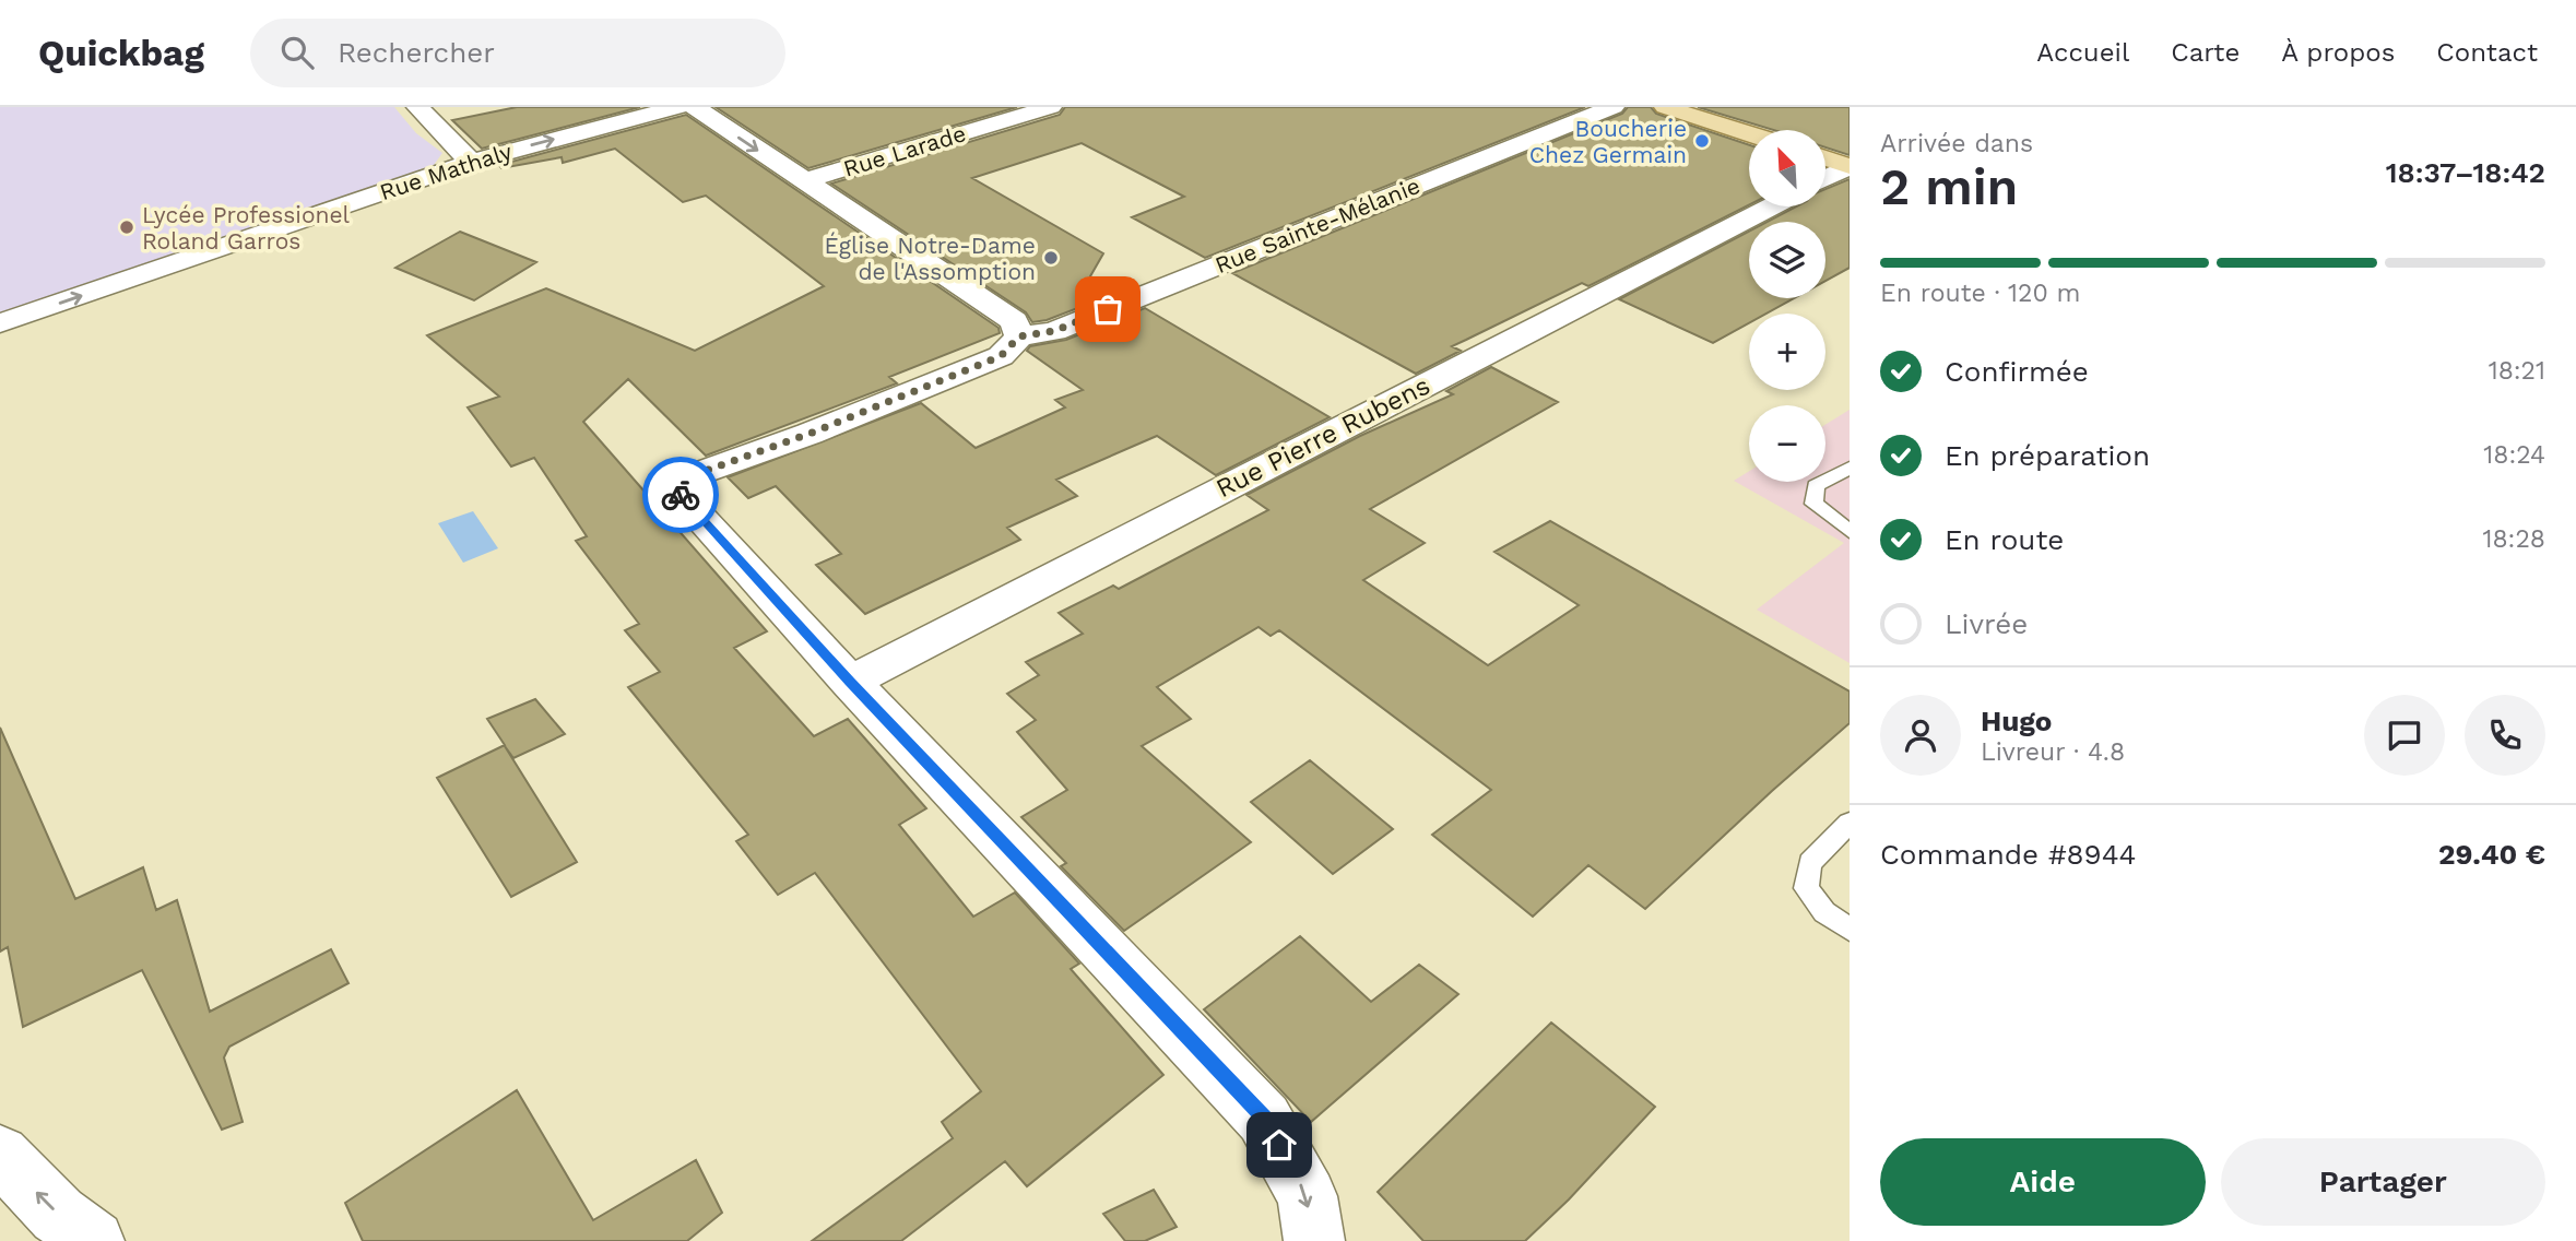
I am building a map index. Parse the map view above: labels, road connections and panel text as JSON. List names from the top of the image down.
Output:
{
  "streets": {
    "street": [
      "Rue Larade",
      "Rue Mathaly",
      "Rue Sainte-Mélanie",
      "Rue Pierre Rubens"
    ]
  },
  "one_way": ["Rue Mathaly"],
  "places": ["Boucherie Chez Germain", "Lycée Professionel Roland Garros", "Église Notre-Dame de l'Assomption"],
  "north": "top left",
  "page": {
    "header": "Quickbag",
    "search": "Rechercher",
    "nav": [
      "Accueil",
      "Carte",
      "À propos",
      "Contact"
    ],
    "heading": ["2 min", "Arrivée dans", "18:37–18:42"],
    "panel": [
      "Hugo",
      "Livreur · 4.8",
      "Commande #8944",
      "29.40 €"
    ],
    "map_buttons": ["+", "−"],
    "bar": "En route · 120 m",
    "list": [
      ["Confirmée", "18:21"],
      ["En préparation", "18:24"],
      ["En route", "18:28"],
      "Livrée"
    ],
    "buttons": ["Aide", "Partager"]
  }
}
